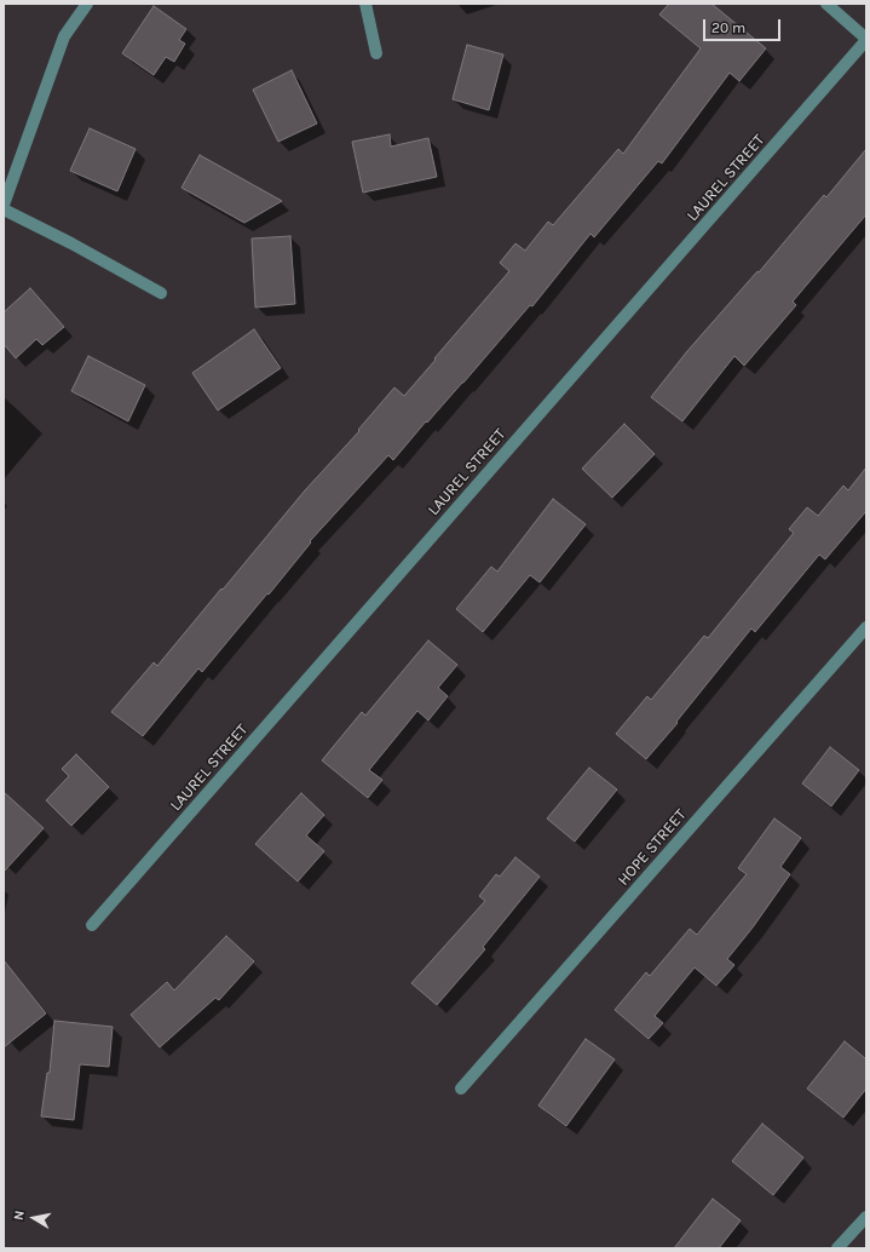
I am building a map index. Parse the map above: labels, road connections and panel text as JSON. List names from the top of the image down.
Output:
{
  "streets": {
    "street": ["LAUREL STREET", "HOPE STREET"]
  },
  "scale_bar": "20 m",
  "north": "left"
}
